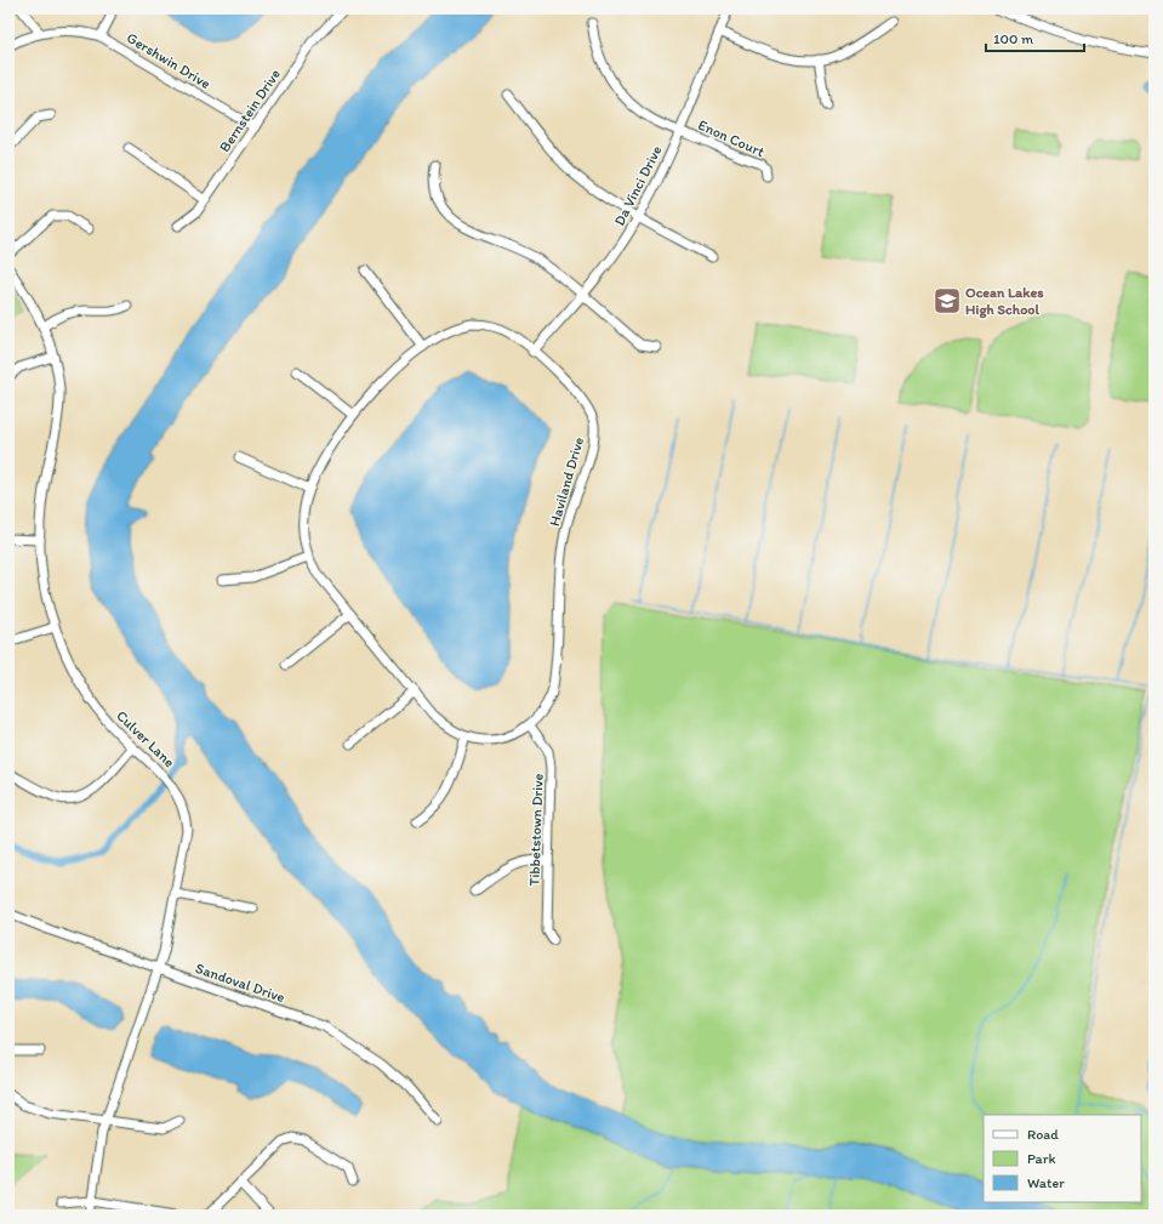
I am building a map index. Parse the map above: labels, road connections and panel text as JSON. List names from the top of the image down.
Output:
{
  "streets": {
    "street": [
      "Gershwin Drive",
      "Bernstein Drive",
      "Enon Court",
      "Da Vinci Drive",
      "Haviland Drive",
      "Culver Lane",
      "Tibbetstown Drive",
      "Sandoval Drive"
    ]
  },
  "crossings": [
    ["Gershwin Drive", "Bernstein Drive"],
    ["Enon Court", "Da Vinci Drive"],
    ["Da Vinci Drive", "Haviland Drive"],
    ["Haviland Drive", "Tibbetstown Drive"],
    ["Culver Lane", "Sandoval Drive"]
  ],
  "places": {
    "school or university": ["Ocean Lakes High School"]
  },
  "legend": ["Road", "Park", "Water"],
  "scale_bar": "100 m"
}
